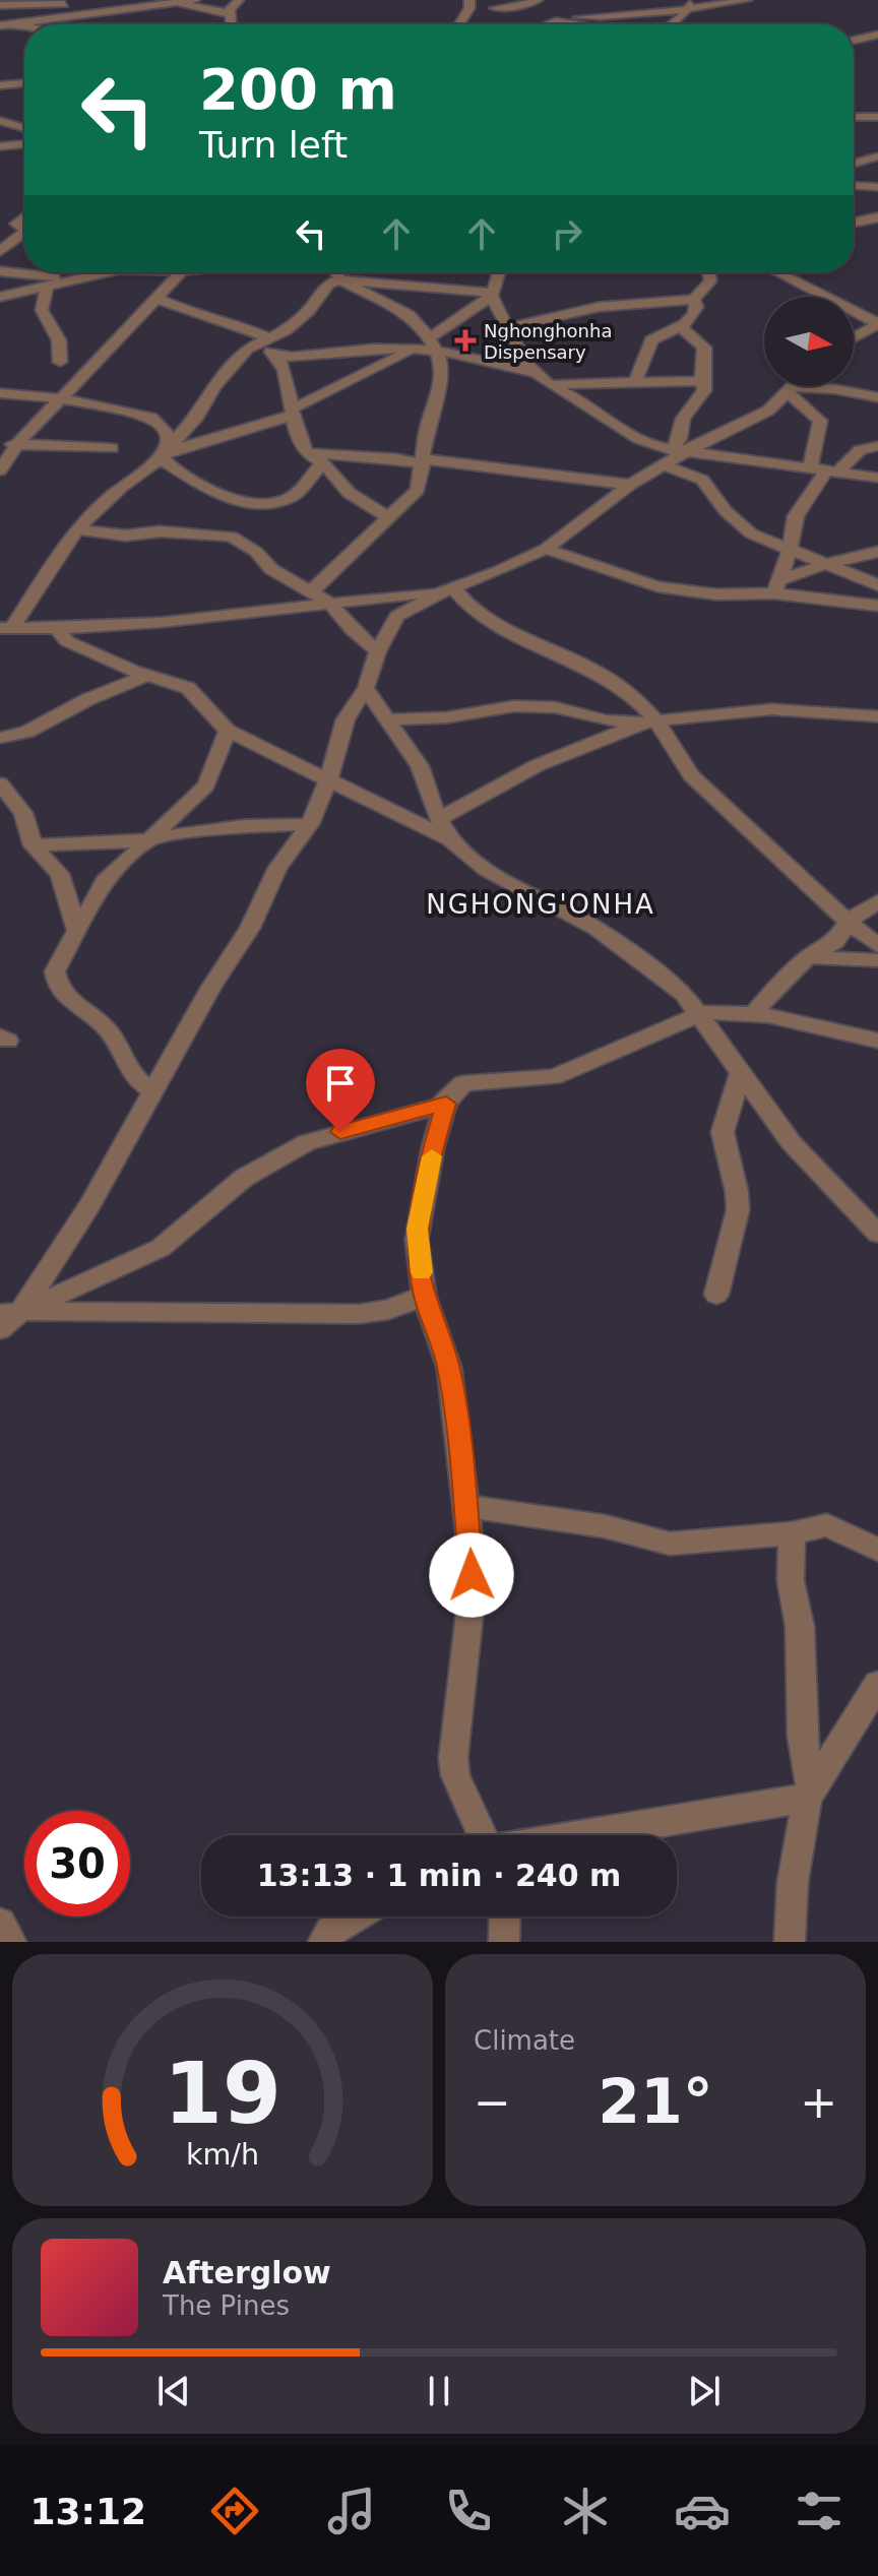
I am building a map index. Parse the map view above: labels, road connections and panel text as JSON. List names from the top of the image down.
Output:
{
  "districts": ["NGHONG'ONHA"],
  "places": {
    "health": ["Nghonghonha Dispensary"]
  },
  "north": "right",
  "page": {
    "turn": ["200 m", "Turn left"],
    "limit": "30",
    "trip": "13:13 · 1 min · 240 m",
    "tile": "Climate",
    "heat": ["−", "21°", "+"],
    "song": ["Afterglow", "The Pines"],
    "tabs": "13:12",
    "gauge": ["19", "km/h"]
  }
}
